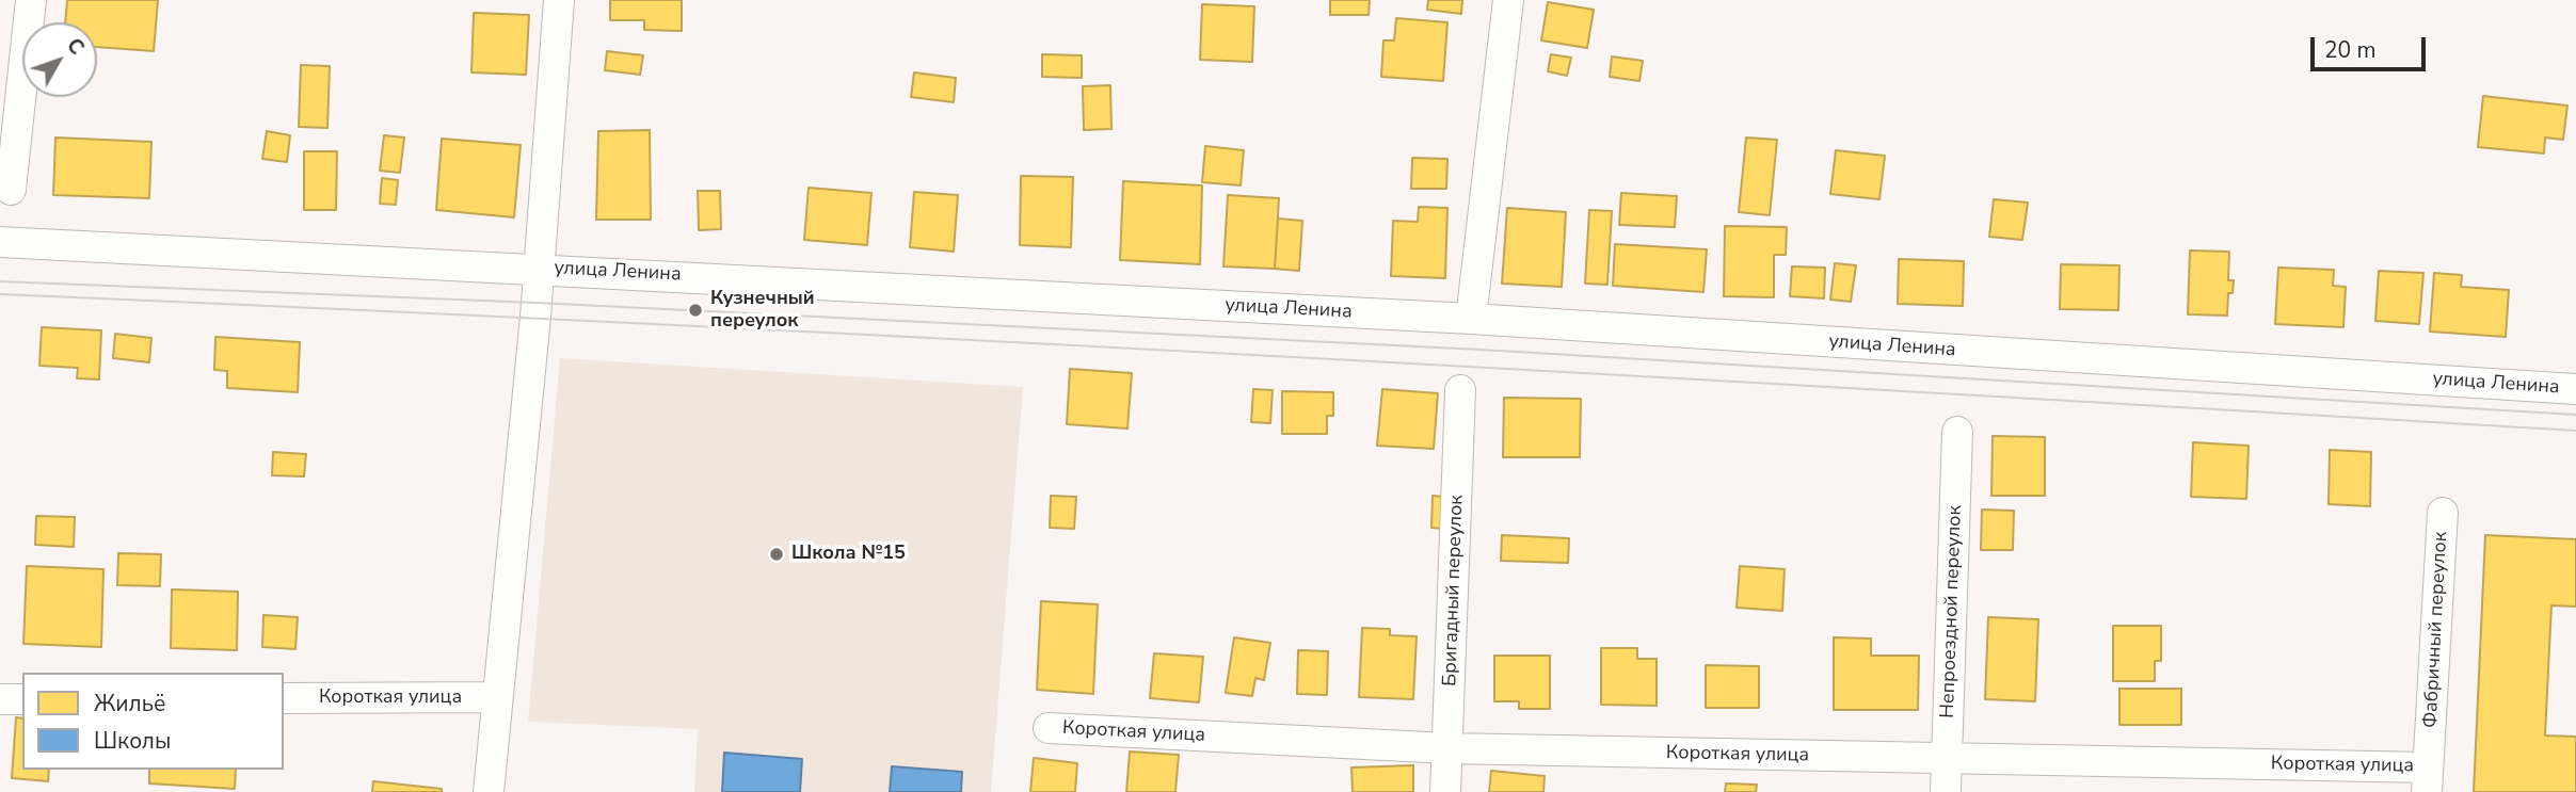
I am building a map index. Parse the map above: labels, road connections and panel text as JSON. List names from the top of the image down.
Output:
{
  "streets": {
    "street": [
      "улица Ленина",
      "Бригадный переулок",
      "Непроездной переулок",
      "Фабричный переулок",
      "Короткая улица"
    ]
  },
  "crossings": [
    ["Бригадный переулок", "Короткая улица"],
    ["Непроездной переулок", "Короткая улица"],
    ["Фабричный переулок", "Короткая улица"]
  ],
  "places": ["Кузнечный переулок", "Школа №15"],
  "legend": ["Жильё", "Школы"],
  "scale_bar": "20 m",
  "north": "top right"
}
